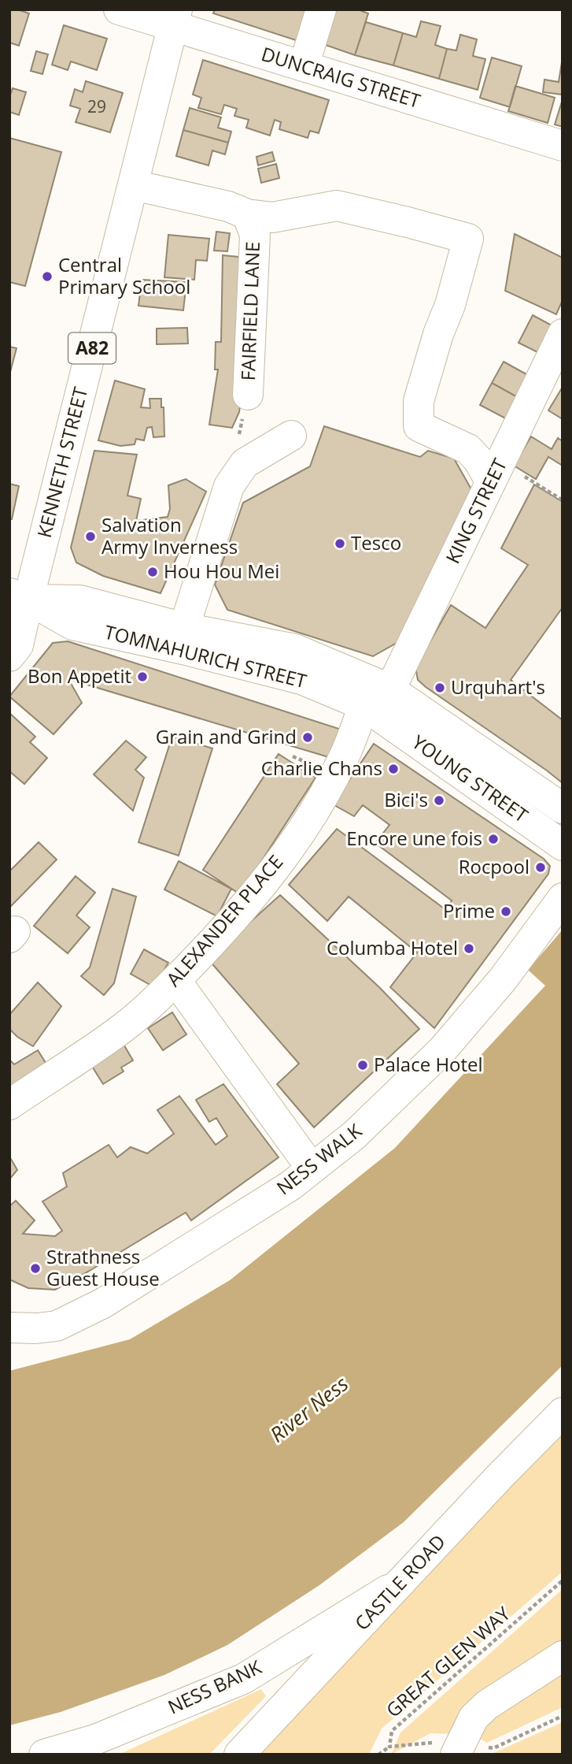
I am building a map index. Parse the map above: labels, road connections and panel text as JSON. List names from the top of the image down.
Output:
{
  "streets": {
    "main road": [
      "DUNCRAIG STREET",
      "FAIRFIELD LANE",
      "A82",
      "KENNETH STREET",
      "KING STREET",
      "TOMNAHURICH STREET",
      "YOUNG STREET",
      "ALEXANDER PLACE",
      "NESS WALK",
      "CASTLE ROAD",
      "NESS BANK"
    ],
    "path": ["GREAT GLEN WAY"]
  },
  "crossings": [
    ["DUNCRAIG STREET", "KENNETH STREET"],
    ["FAIRFIELD LANE", "KENNETH STREET"],
    ["KENNETH STREET", "TOMNAHURICH STREET"],
    ["KING STREET", "TOMNAHURICH STREET"],
    ["KING STREET", "YOUNG STREET"],
    ["KING STREET", "ALEXANDER PLACE"],
    ["TOMNAHURICH STREET", "YOUNG STREET"],
    ["TOMNAHURICH STREET", "ALEXANDER PLACE"],
    ["YOUNG STREET", "ALEXANDER PLACE"],
    ["CASTLE ROAD", "NESS BANK"]
  ],
  "water": ["River Ness"],
  "places": [
    "Central Primary School",
    "Salvation Army Inverness",
    "Tesco",
    "Hou Hou Mei",
    "Bon Appetit",
    "Urquhart's",
    "Grain and Grind",
    "Charlie Chans",
    "Bici's",
    "Encore une fois",
    "Rocpool",
    "Prime",
    "Columba Hotel",
    "Palace Hotel",
    "Strathness Guest House"
  ],
  "house_numbers": ["29"]
}
